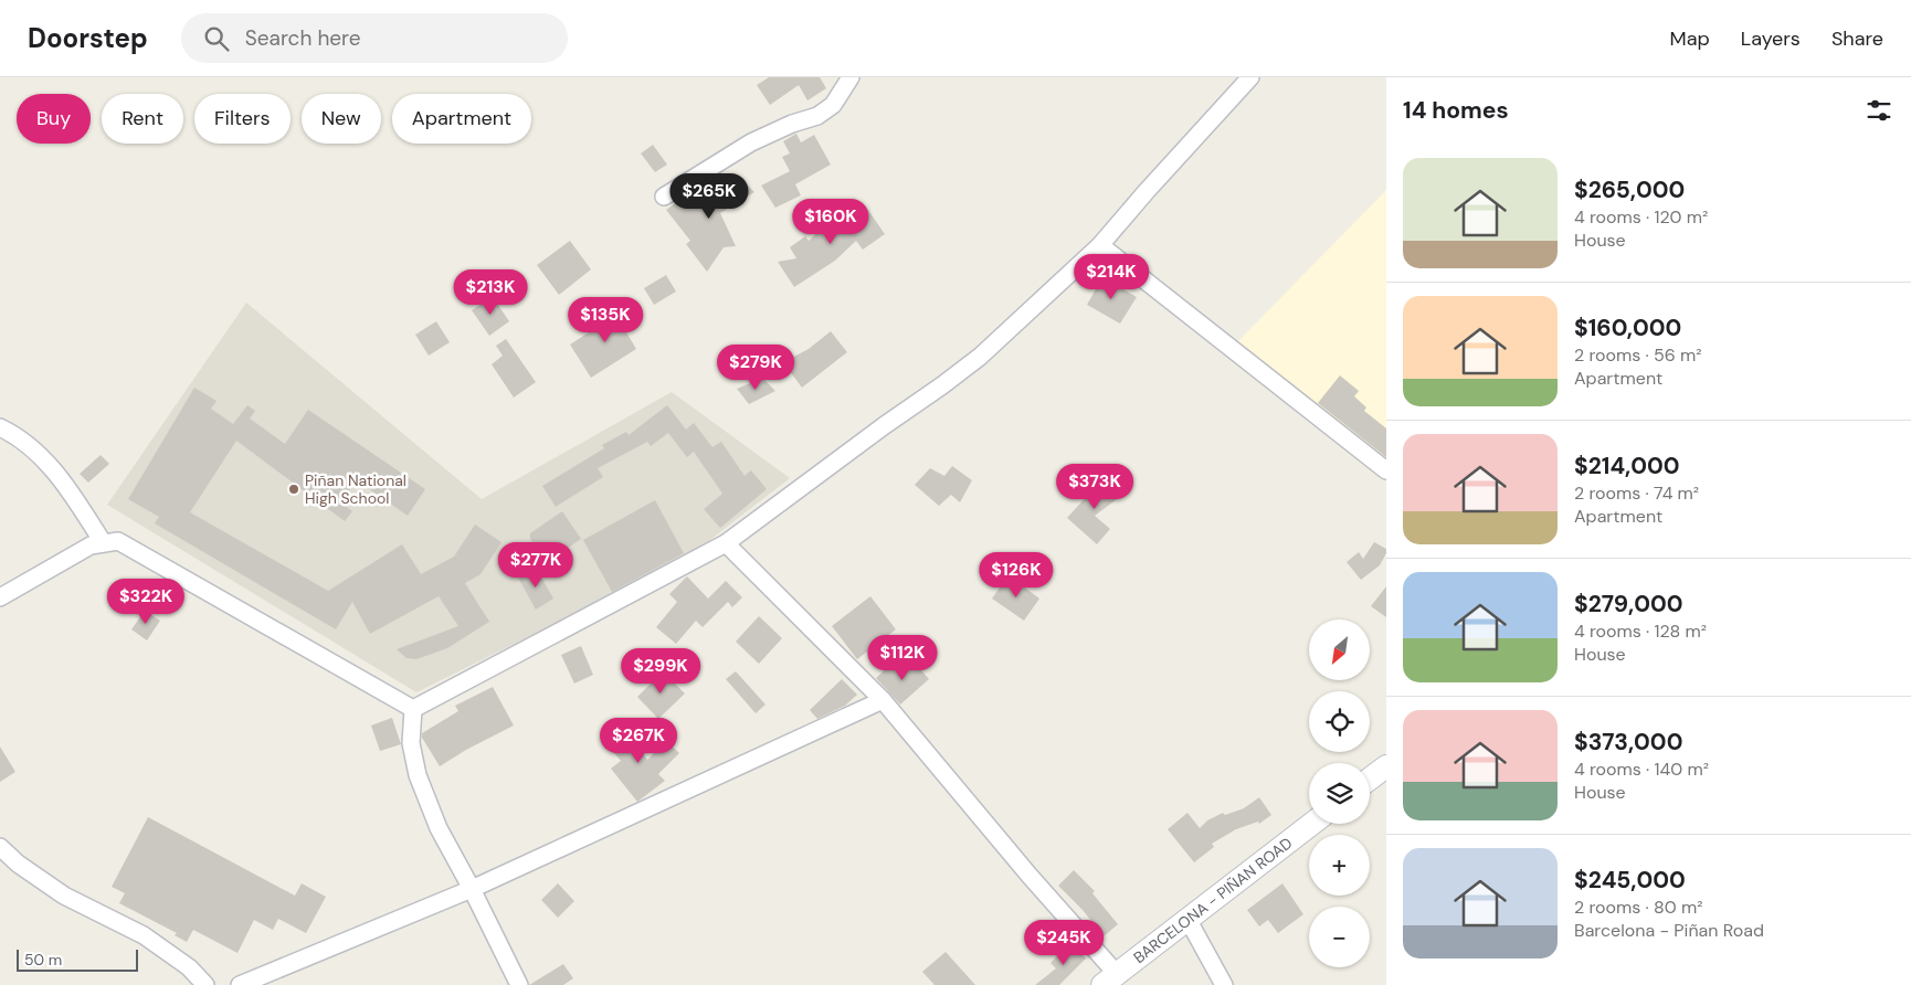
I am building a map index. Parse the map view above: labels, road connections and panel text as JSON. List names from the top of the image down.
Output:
{
  "streets": {
    "main road": ["BARCELONA - PIÑAN ROAD"]
  },
  "places": ["Piñan National High School"],
  "scale_bar": "50 m",
  "north": "bottom left",
  "page": {
    "header": "Doorstep",
    "search": "Search here",
    "nav": ["Map", "Layers", "Share"],
    "heading": "14 homes",
    "chip": [
      "Buy",
      "Rent",
      "Filters",
      "New",
      "Apartment"
    ],
    "list": [
      {
        "name": "$265,000",
        "note": "4 rooms · 120 m² · House"
      },
      {
        "name": "$160,000",
        "note": "2 rooms · 56 m² · Apartment"
      },
      {
        "name": "$214,000",
        "note": "2 rooms · 74 m² · Apartment"
      },
      {
        "name": "$279,000",
        "note": "4 rooms · 128 m² · House"
      },
      {
        "name": "$373,000",
        "note": "4 rooms · 140 m² · House"
      },
      {
        "name": "$245,000",
        "note": "2 rooms · 80 m² · Barcelona - Piñan Road"
      }
    ],
    "price": [
      "$265K",
      "$160K",
      "$214K",
      "$213K",
      "$135K",
      "$279K",
      "$373K",
      "$277K",
      "$126K",
      "$322K",
      "$112K",
      "$299K",
      "$267K",
      "$245K"
    ],
    "map_buttons": ["+", "−"],
    "scale": "50 m"
  }
}
